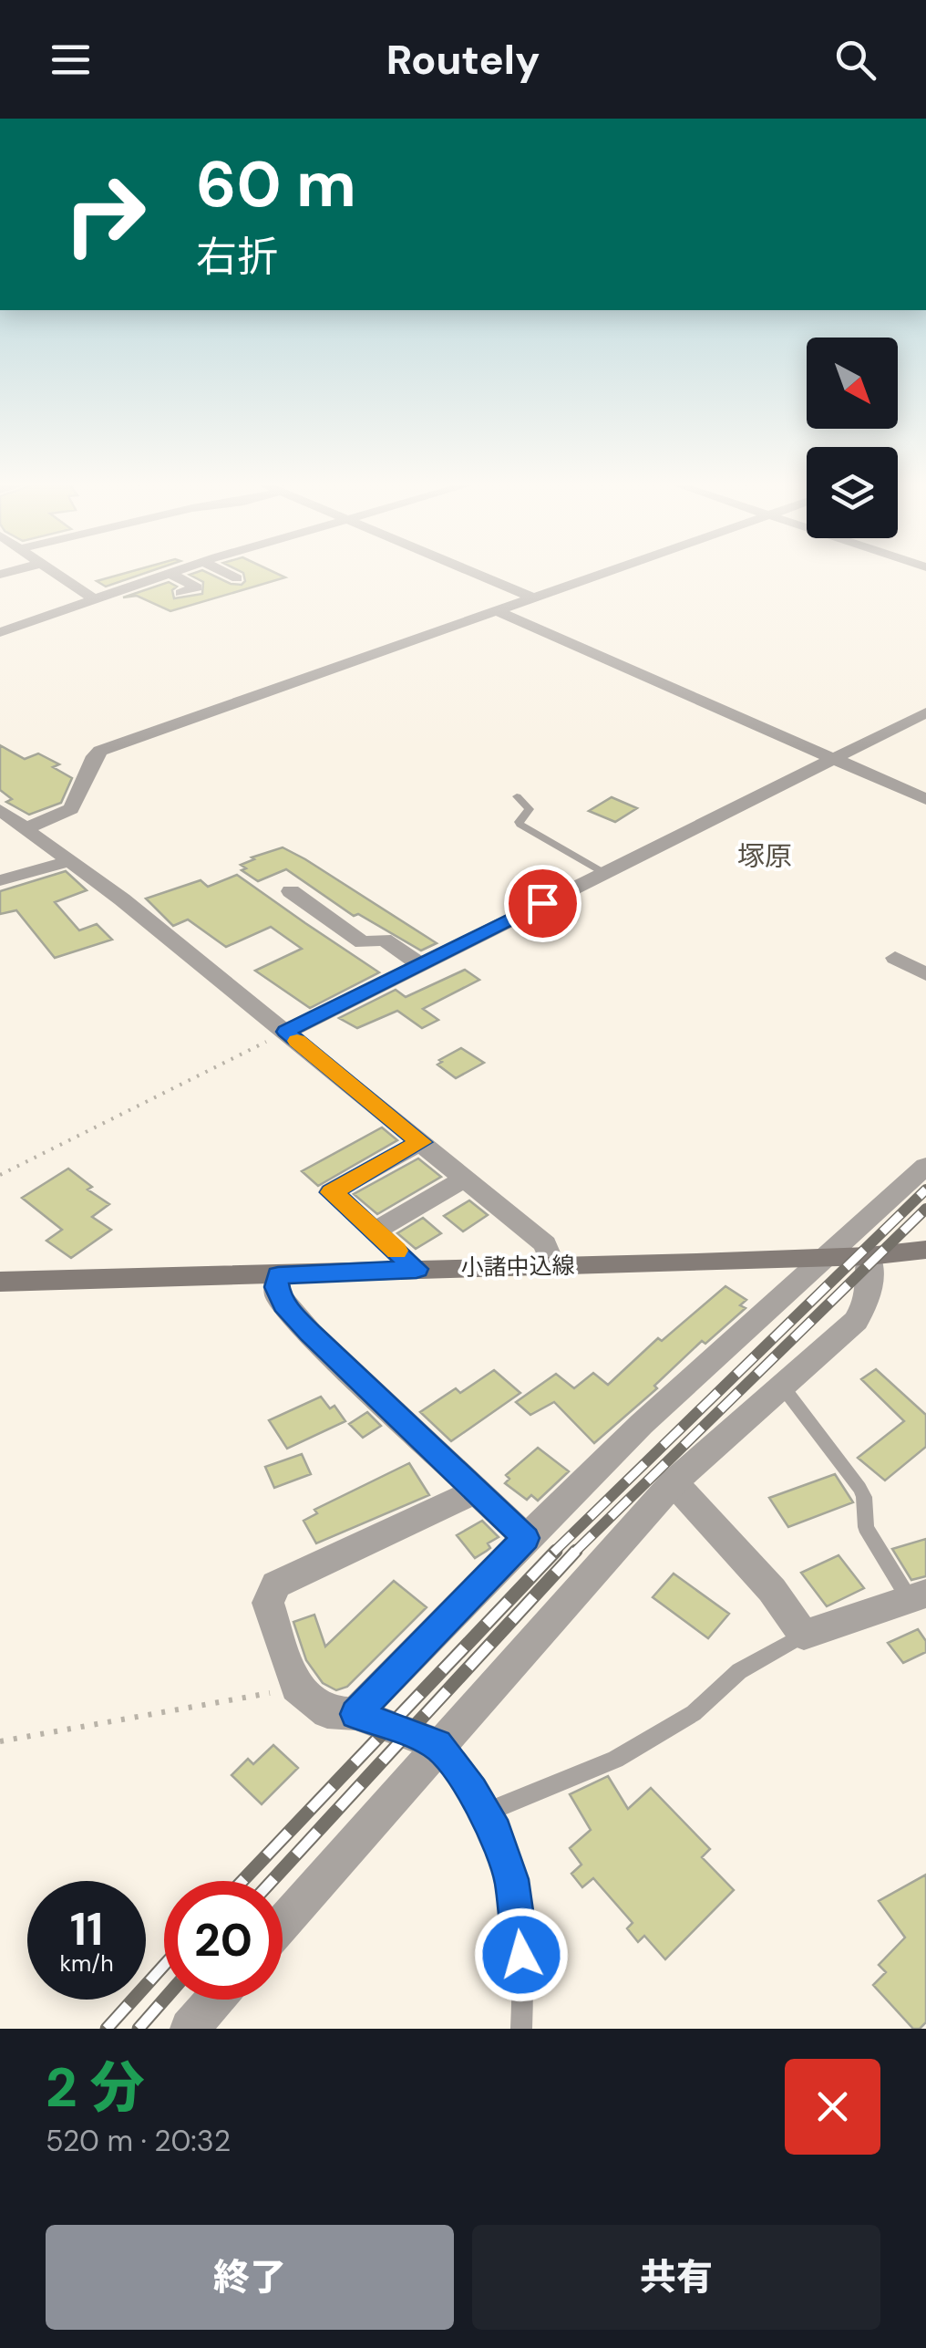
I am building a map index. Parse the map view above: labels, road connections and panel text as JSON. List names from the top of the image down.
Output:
{
  "streets": {
    "main road": ["小諸中込線"]
  },
  "districts": ["塚原"],
  "north": "bottom right",
  "page": {
    "header": "Routely",
    "turn": ["60 m", "右折"],
    "speed": "11 km/h",
    "limit": "20",
    "heading": ["2 分", "520 m · 20:32"],
    "buttons": ["終了", "共有"]
  }
}
